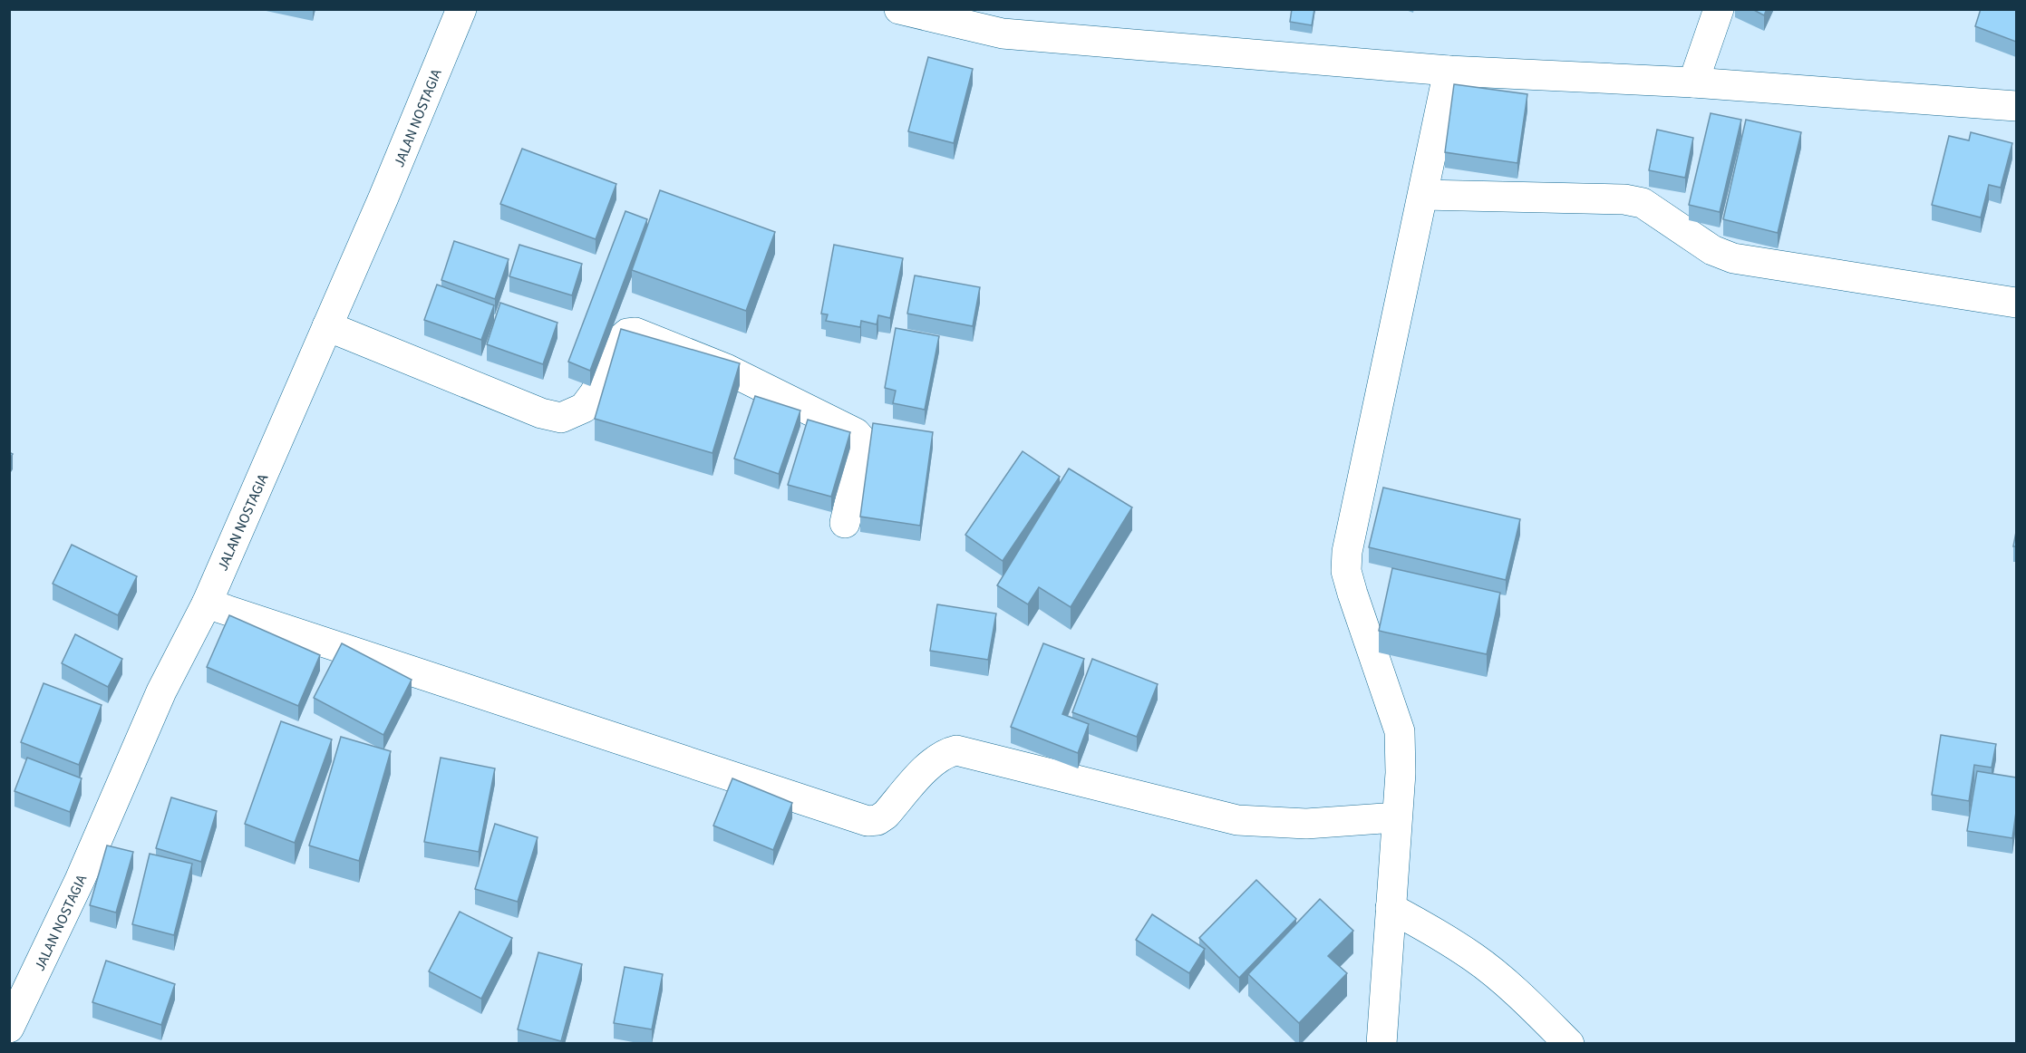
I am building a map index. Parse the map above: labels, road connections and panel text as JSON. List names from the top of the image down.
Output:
{
  "streets": {
    "street": ["JALAN NOSTAGIA"]
  }
}
